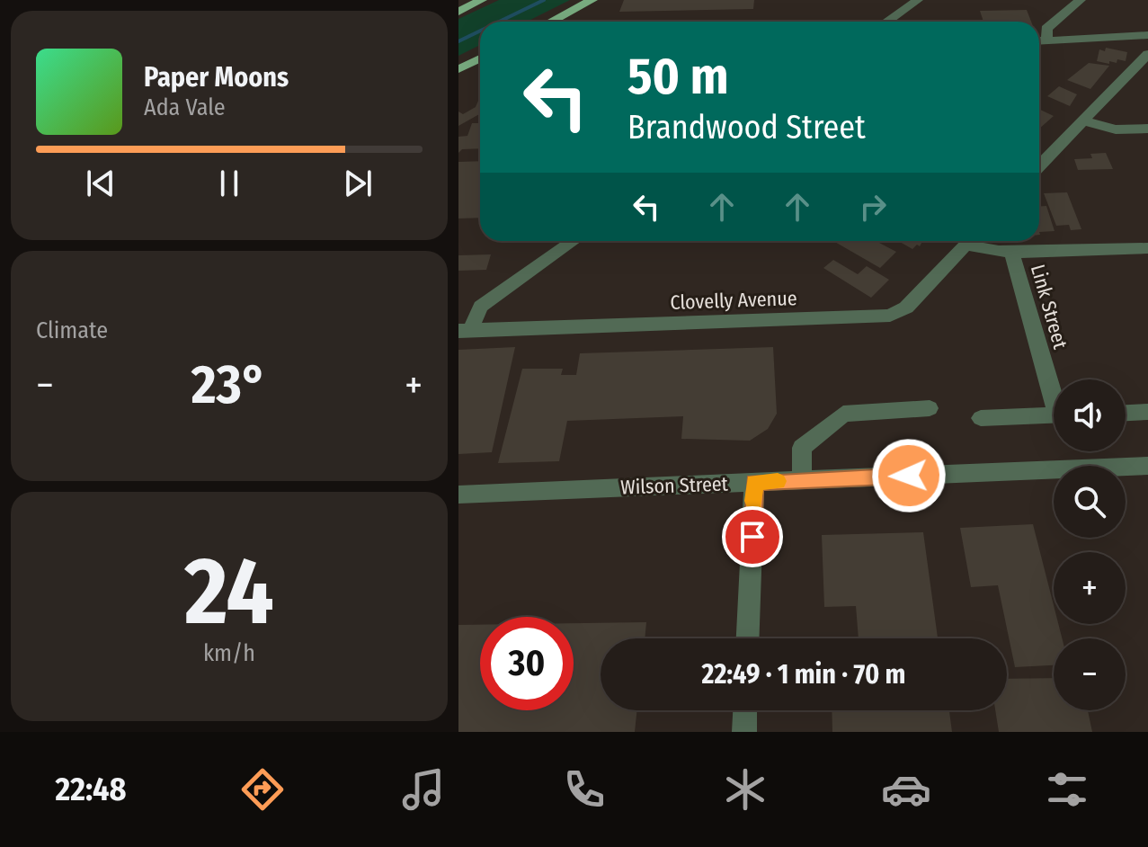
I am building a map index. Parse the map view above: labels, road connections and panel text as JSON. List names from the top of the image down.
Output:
{
  "streets": {
    "street": ["Clovelly Avenue", "Link Street", "Wilson Street"]
  },
  "page": {
    "turn": ["50 m", "Brandwood Street"],
    "song": ["Paper Moons", "Ada Vale"],
    "tile": [
      "Climate",
      ["24", "km/h"]
    ],
    "heat": ["−", "23°", "+"],
    "map_buttons": ["+", "−"],
    "limit": "30",
    "trip": "22:49 · 1 min · 70 m",
    "tabs": "22:48"
  }
}
